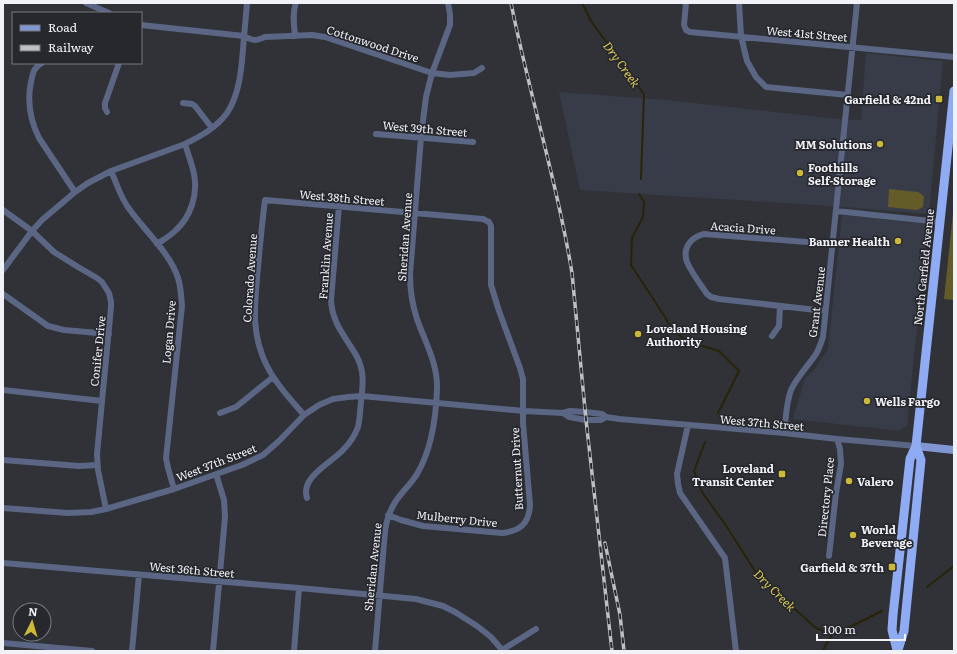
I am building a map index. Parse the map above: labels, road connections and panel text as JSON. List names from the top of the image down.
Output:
{
  "streets": {
    "highway": ["North Garfield Avenue"],
    "street": [
      "West 41st Street",
      "Cottonwood Drive",
      "West 39th Street",
      "West 38th Street",
      "Acacia Drive",
      "Sheridan Avenue",
      "Franklin Avenue",
      "Colorado Avenue",
      "Grant Avenue",
      "Logan Drive",
      "Conifer Drive",
      "West 37th Street",
      "Butternut Drive",
      "Directory Place",
      "Mulberry Drive",
      "West 36th Street"
    ]
  },
  "crossings": [
    ["West 41st Street", "Grant Avenue"],
    ["Cottonwood Drive", "Sheridan Avenue"],
    ["West 39th Street", "Sheridan Avenue"],
    ["West 38th Street", "Sheridan Avenue"],
    ["West 38th Street", "Franklin Avenue"],
    ["West 38th Street", "Colorado Avenue"],
    ["West 38th Street", "Butternut Drive"],
    ["Acacia Drive", "Grant Avenue"],
    ["Sheridan Avenue", "West 37th Street"],
    ["Sheridan Avenue", "Mulberry Drive"],
    ["Sheridan Avenue", "West 36th Street"],
    ["Franklin Avenue", "West 37th Street"],
    ["North Garfield Avenue", "West 37th Street"],
    ["Colorado Avenue", "West 37th Street"],
    ["Grant Avenue", "West 37th Street"],
    ["Logan Drive", "West 37th Street"],
    ["Conifer Drive", "West 37th Street"],
    ["West 37th Street", "Butternut Drive"],
    ["West 37th Street", "Directory Place"],
    ["Butternut Drive", "Mulberry Drive"]
  ],
  "water": ["Dry Creek"],
  "places": {
    "transit": ["Garfield & 42nd", "Loveland Transit Center", "Garfield & 37th"],
    "other": [
      "MM Solutions",
      "Foothills Self-Storage",
      "Banner Health",
      "Loveland Housing Authority",
      "Wells Fargo",
      "Valero",
      "World Beverage"
    ]
  },
  "legend": ["Road", "Railway"],
  "scale_bar": "100 m",
  "north": "top"
}
